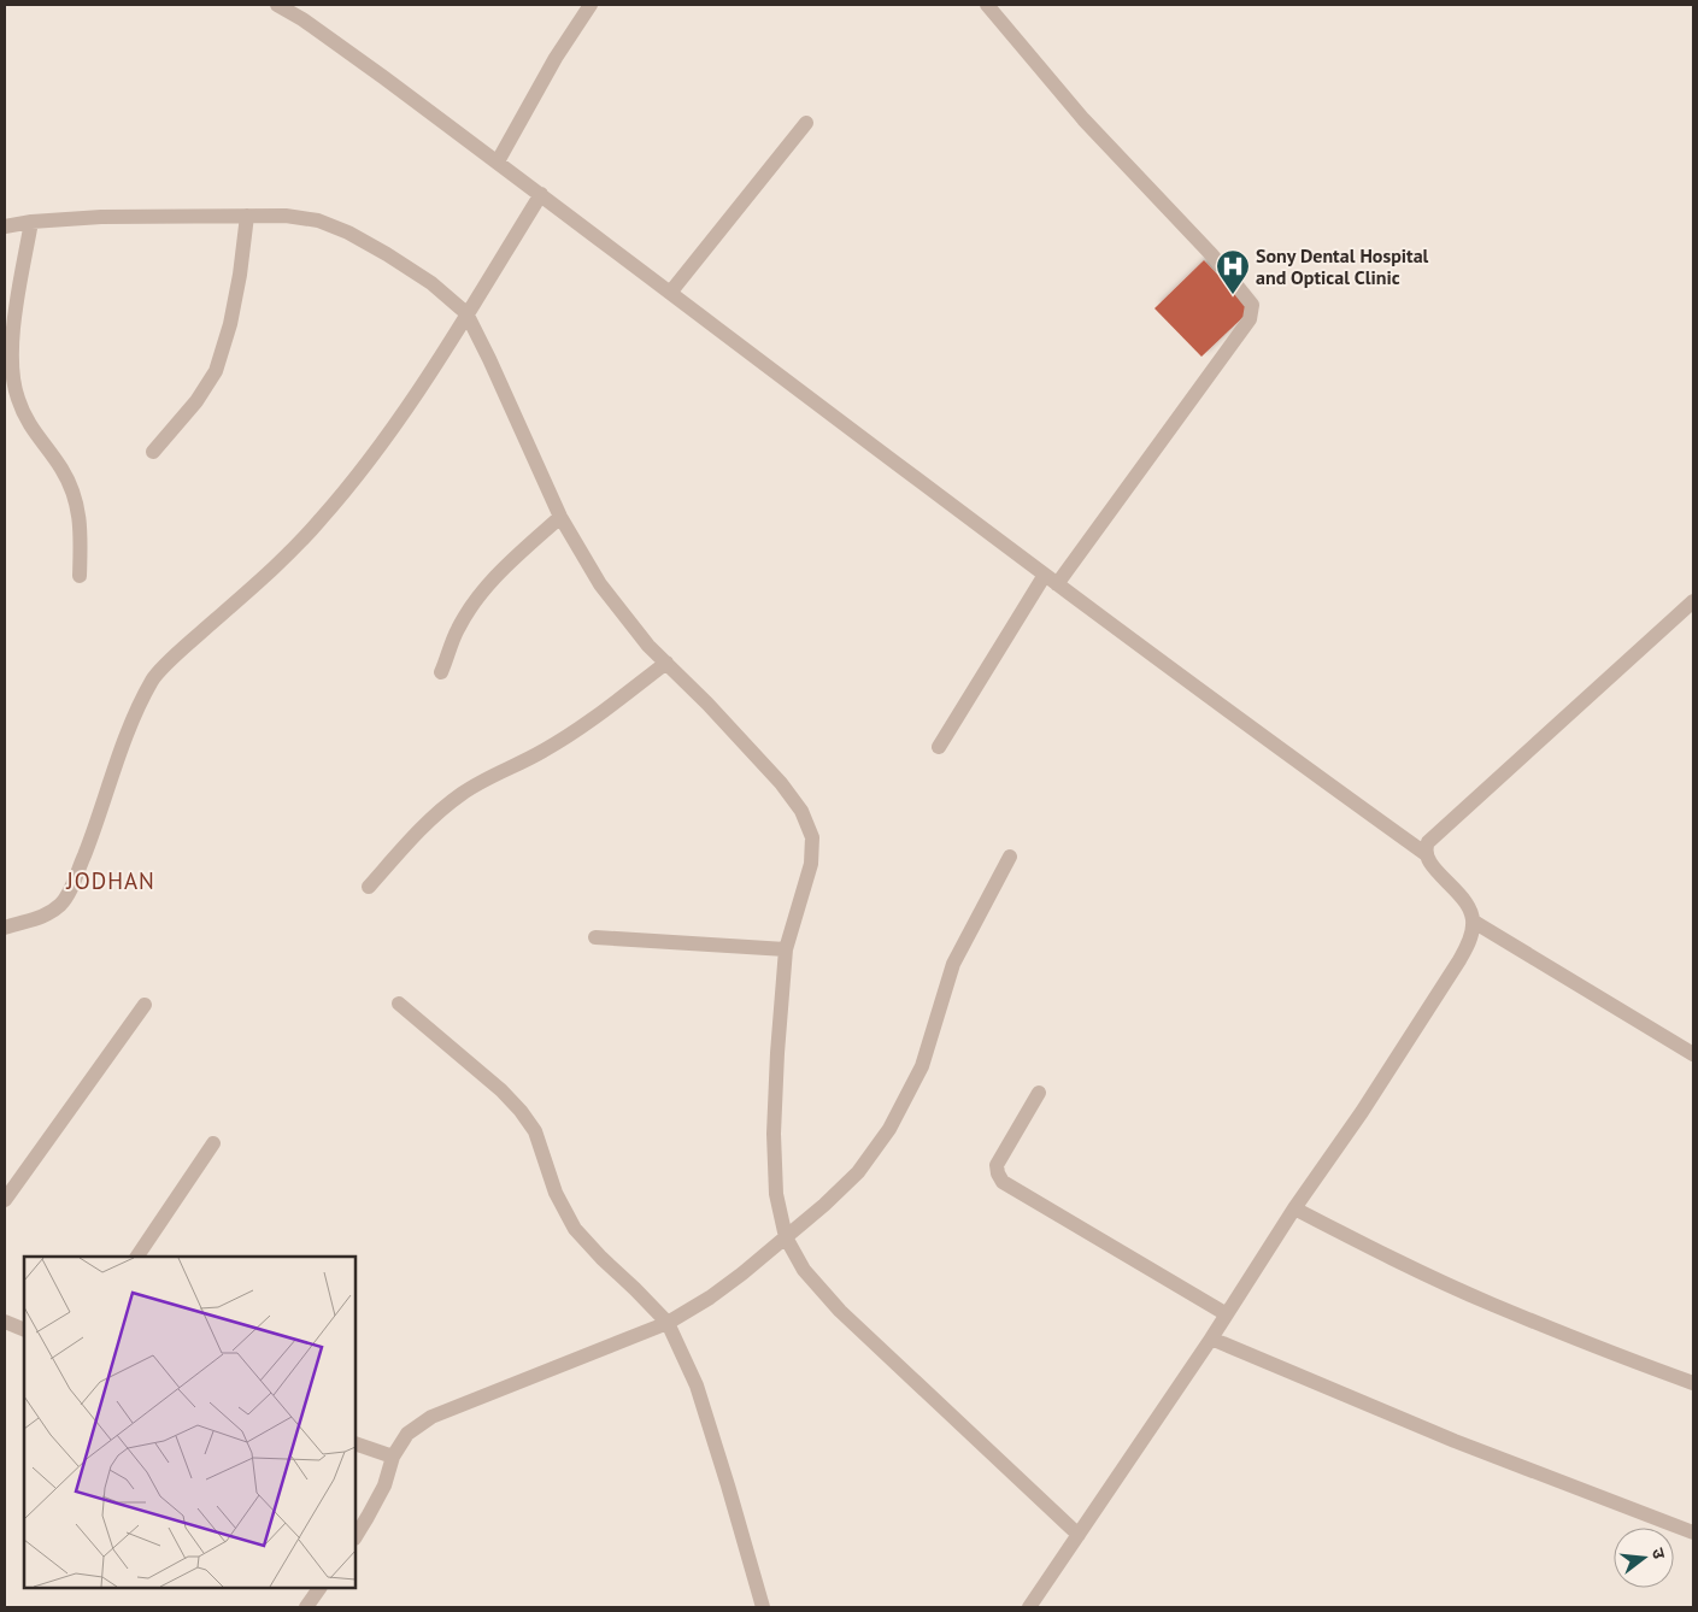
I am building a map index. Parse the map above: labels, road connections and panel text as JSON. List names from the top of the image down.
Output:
{
  "districts": ["JODHAN"],
  "places": {
    "hospital": ["Sony Dental Hospital and Optical Clinic"]
  },
  "north": "right"
}
